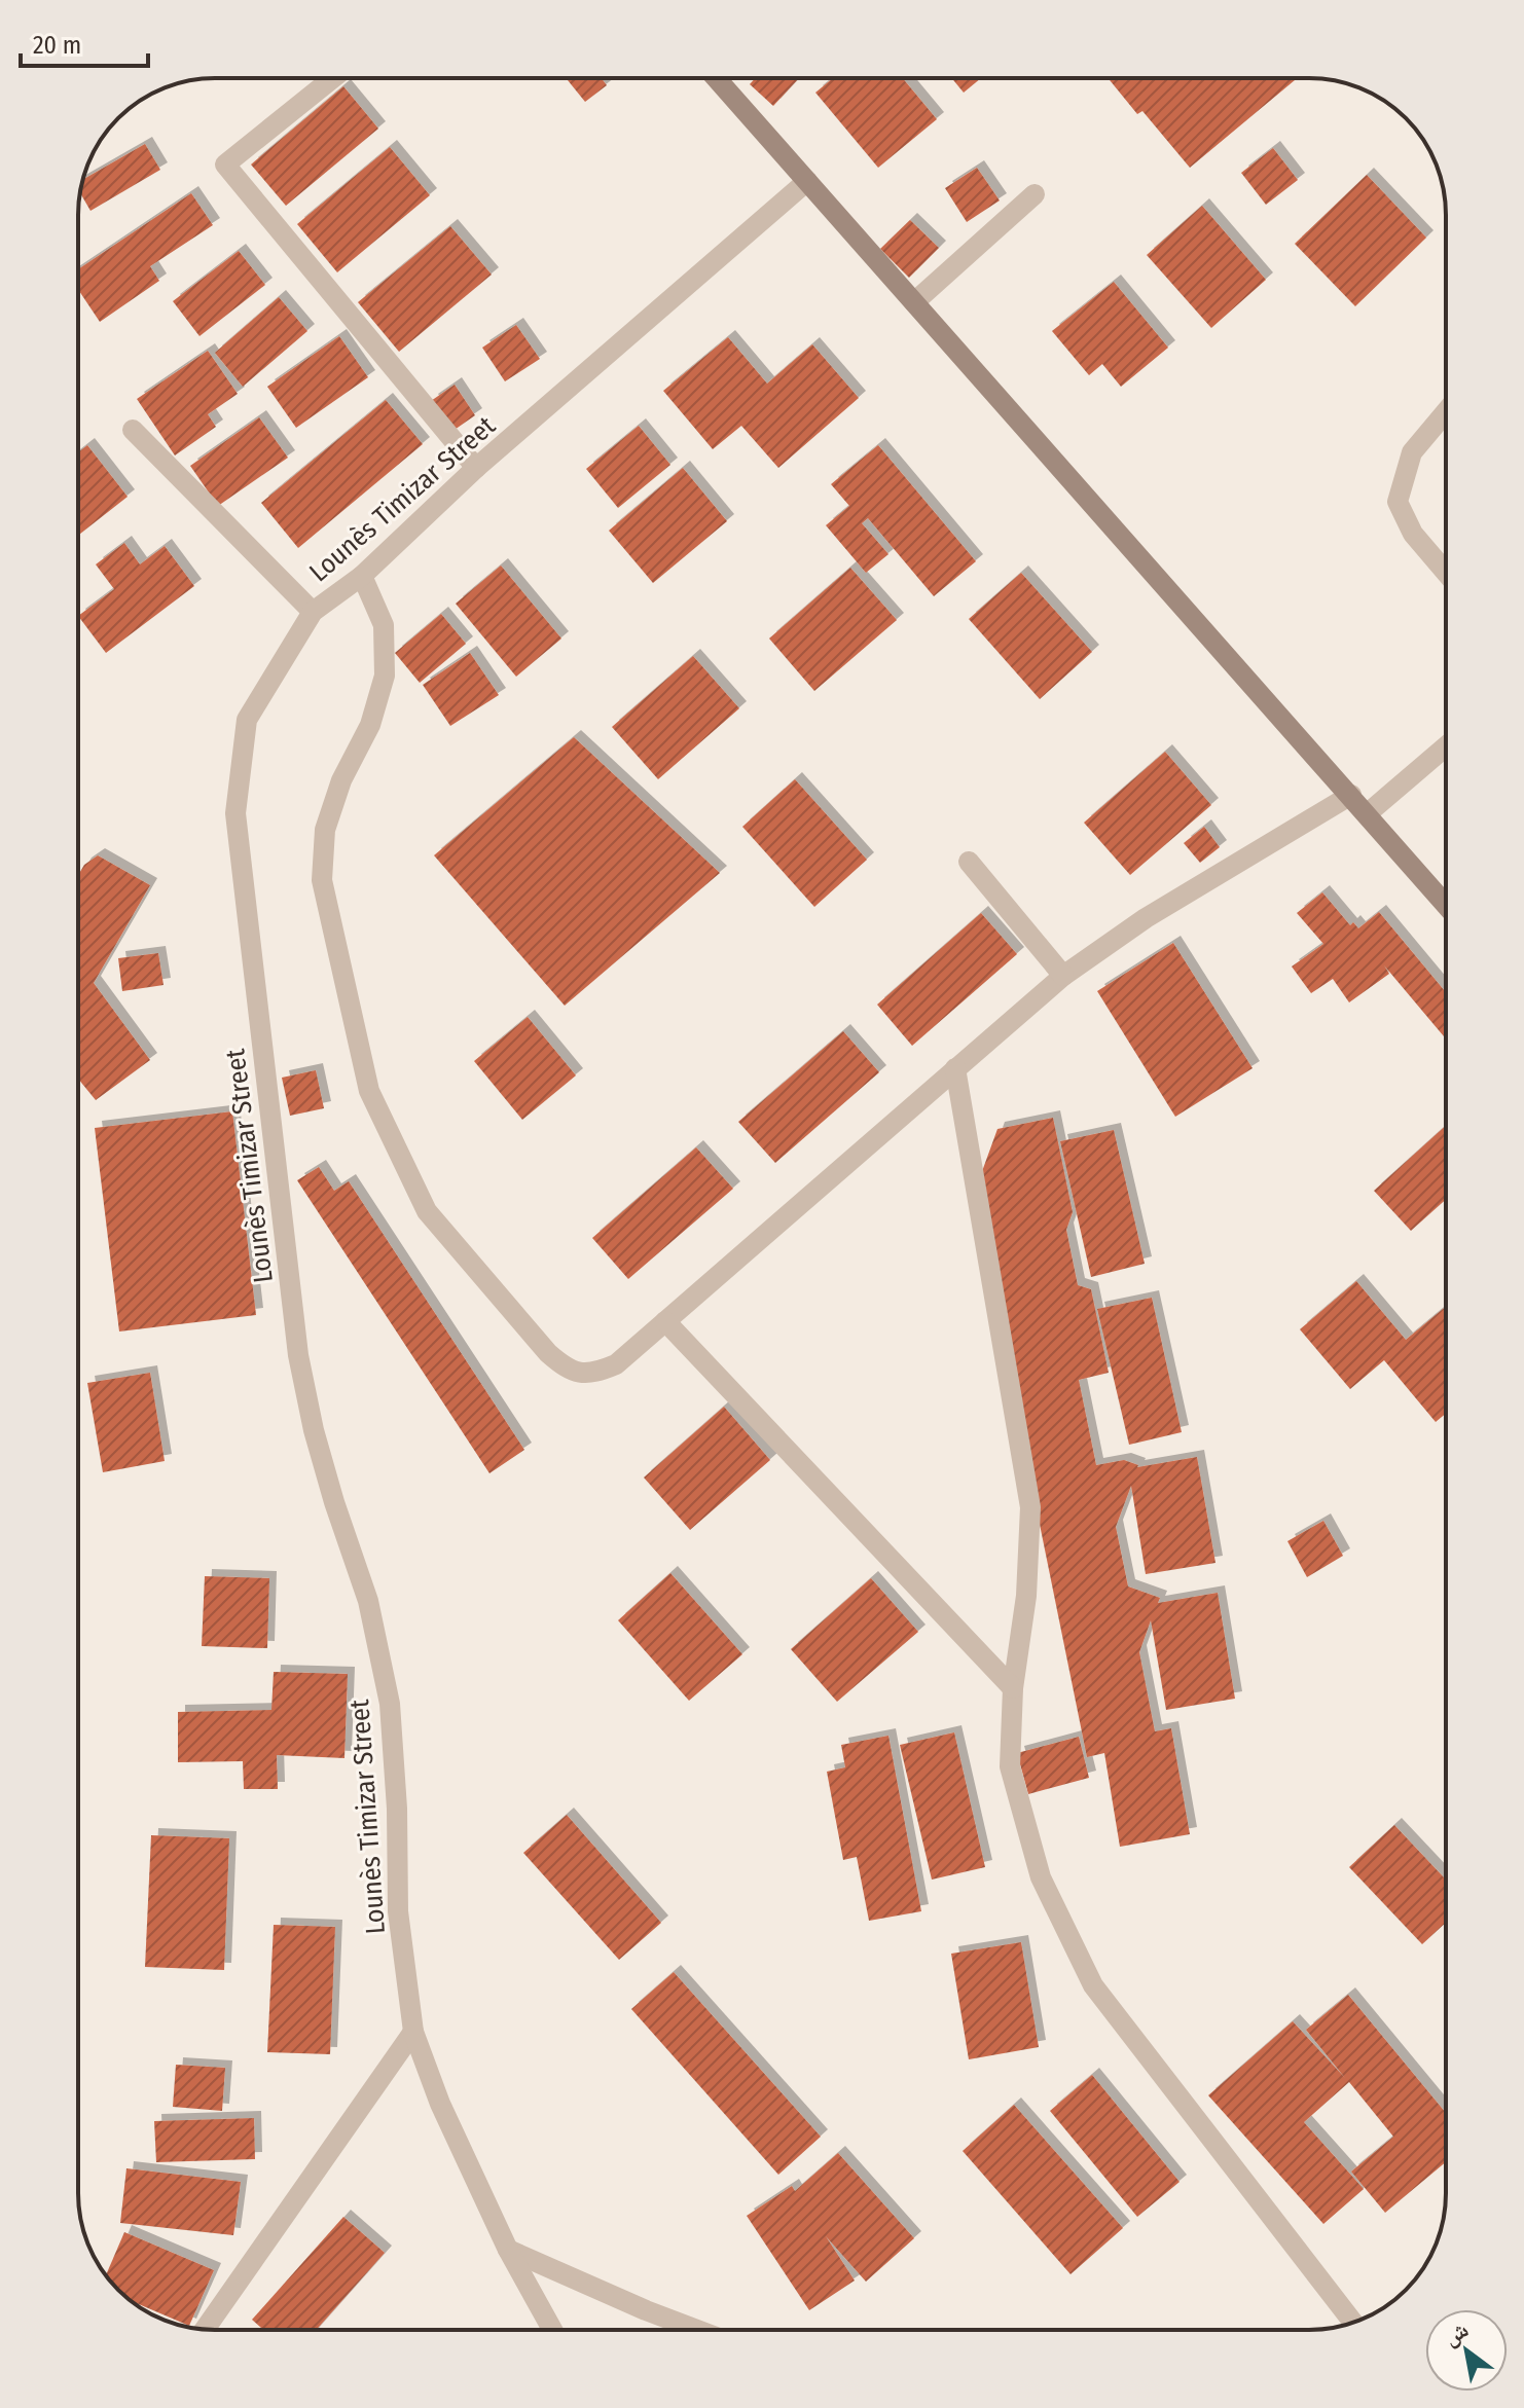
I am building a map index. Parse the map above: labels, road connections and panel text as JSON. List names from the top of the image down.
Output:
{
  "streets": {
    "street": ["Lounès Timizar Street"]
  },
  "scale_bar": "20 m",
  "north": "top left"
}
